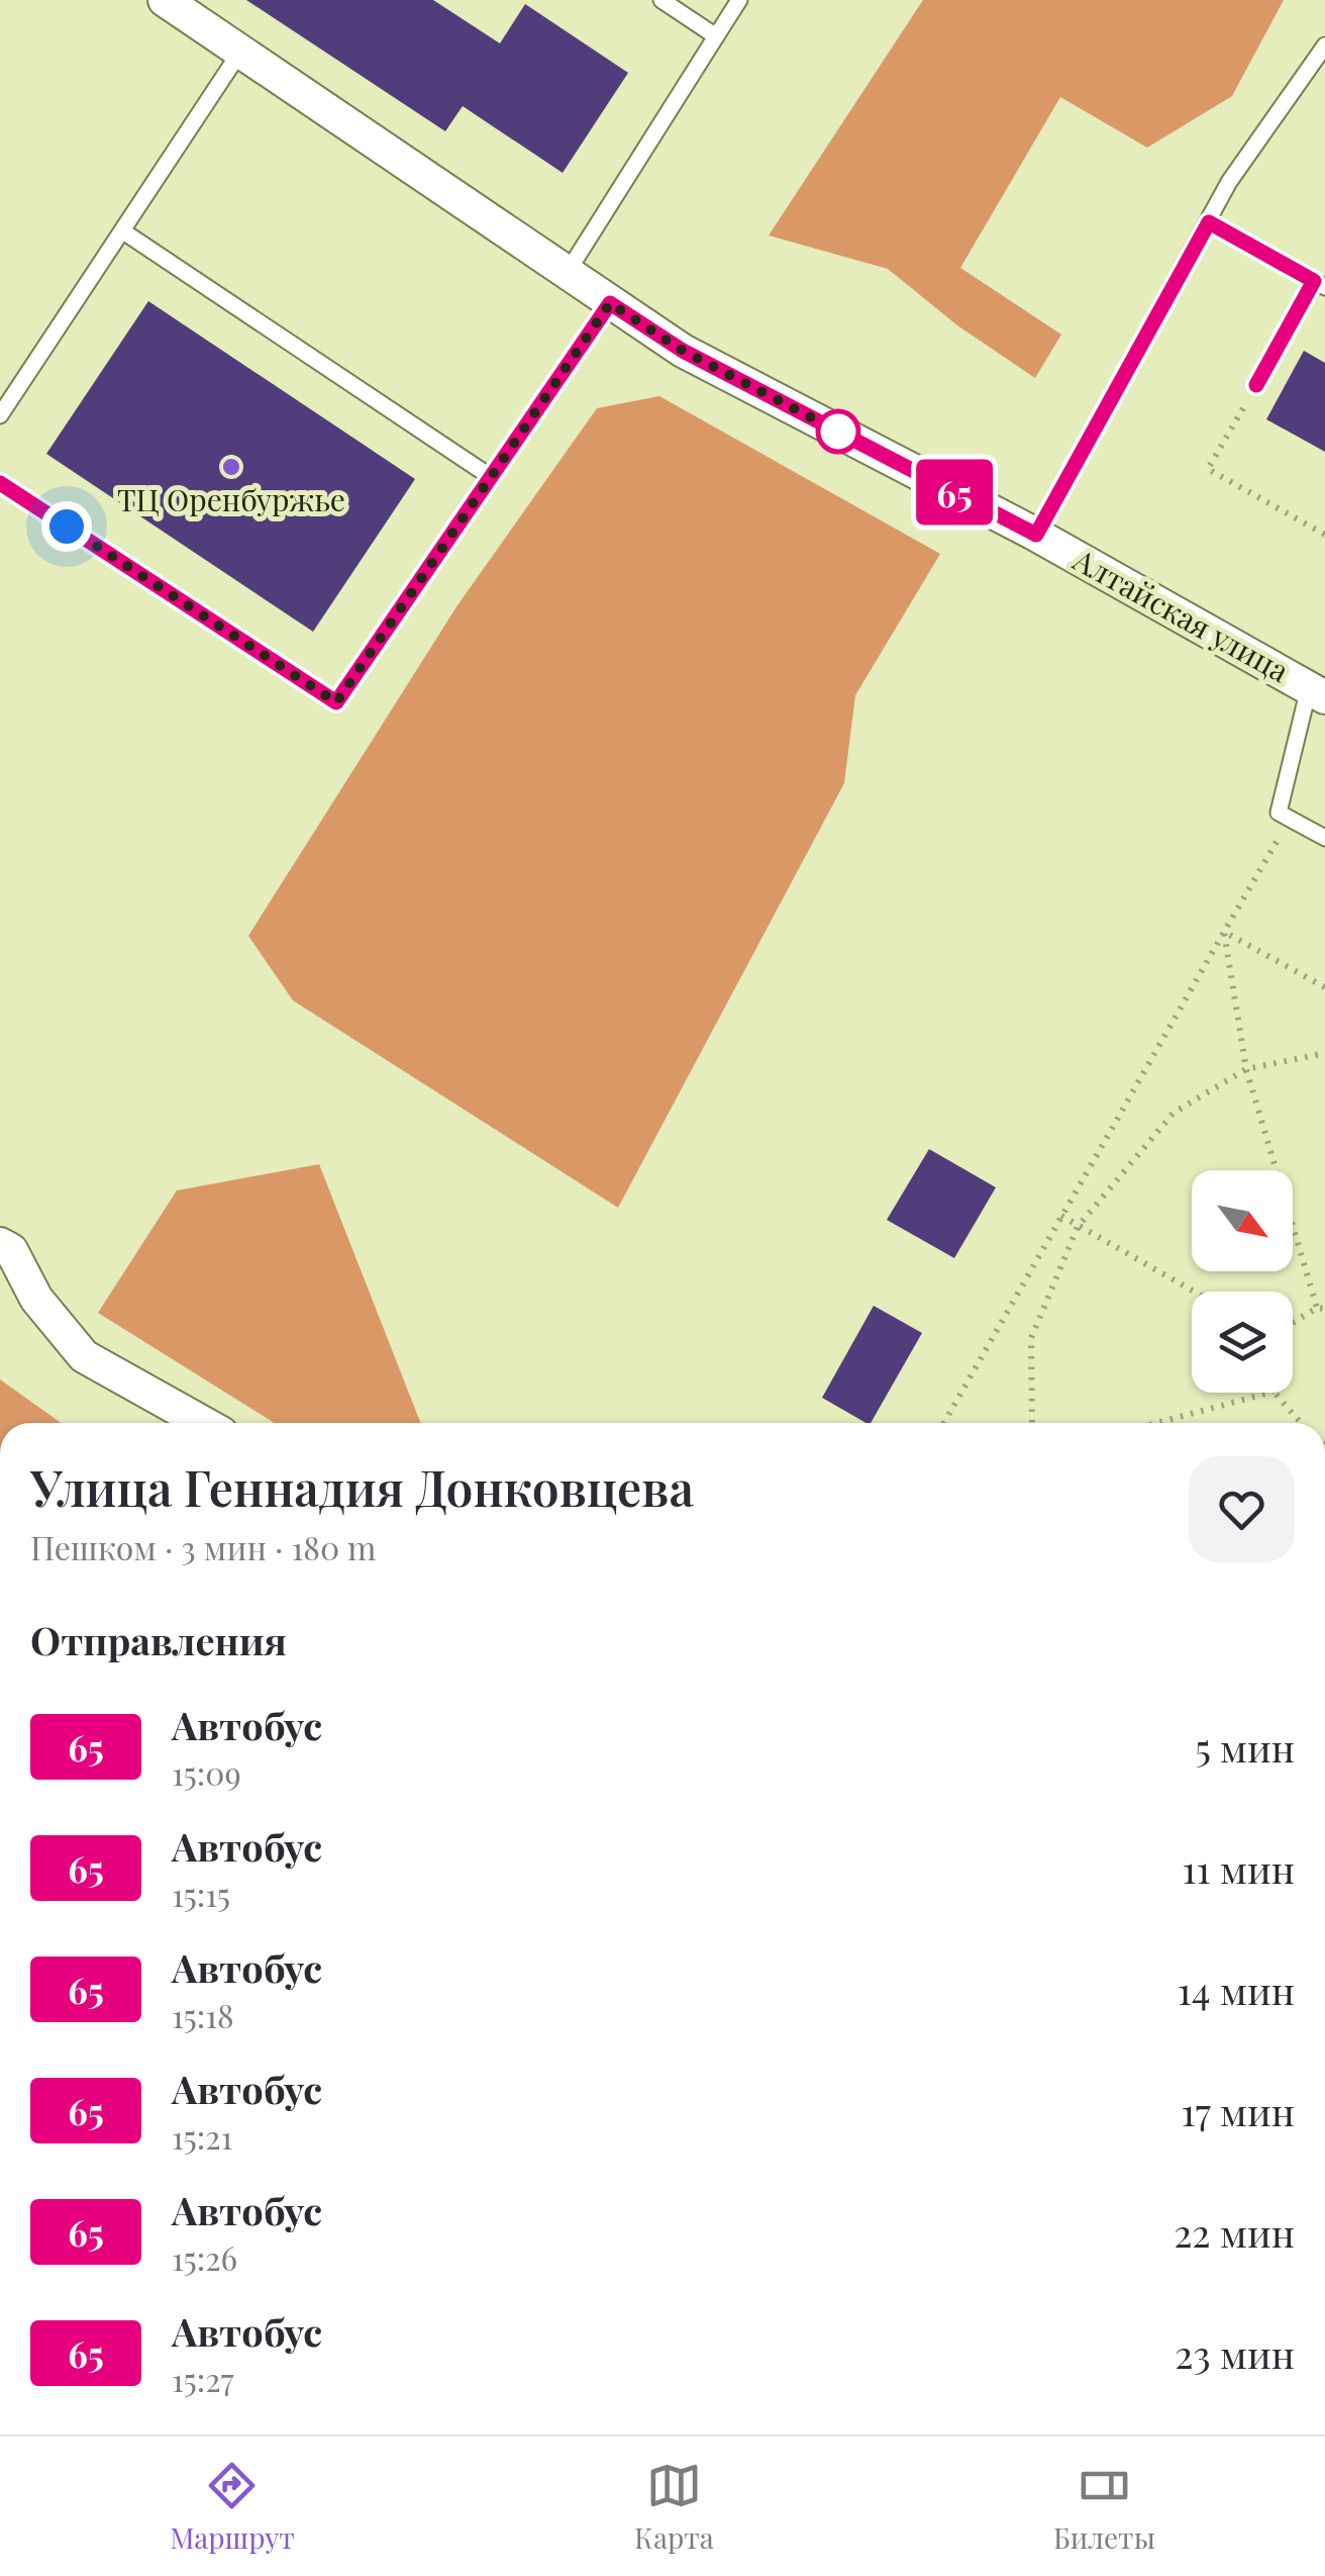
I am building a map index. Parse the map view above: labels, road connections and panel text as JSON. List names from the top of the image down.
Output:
{
  "streets": {
    "street": ["Алтайская улица"]
  },
  "places": ["ТЦ Оренбуржье"],
  "lines": ["bus line 65"],
  "north": "bottom right",
  "page": {
    "on_map": "65",
    "heading": [
      ["Улица Геннадия Донковцева", "Пешком · 3 мин · 180 m"],
      "Отправления"
    ],
    "list": [
      {
        "mark": "65",
        "name": "Автобус",
        "note": "15:09",
        "value": "5 мин"
      },
      {
        "mark": "65",
        "name": "Автобус",
        "note": "15:15",
        "value": "11 мин"
      },
      {
        "mark": "65",
        "name": "Автобус",
        "note": "15:18",
        "value": "14 мин"
      },
      {
        "mark": "65",
        "name": "Автобус",
        "note": "15:21",
        "value": "17 мин"
      },
      {
        "mark": "65",
        "name": "Автобус",
        "note": "15:26",
        "value": "22 мин"
      },
      {
        "mark": "65",
        "name": "Автобус",
        "note": "15:27",
        "value": "23 мин"
      }
    ],
    "tabs": ["Маршрут", "Карта", "Билеты"]
  }
}
